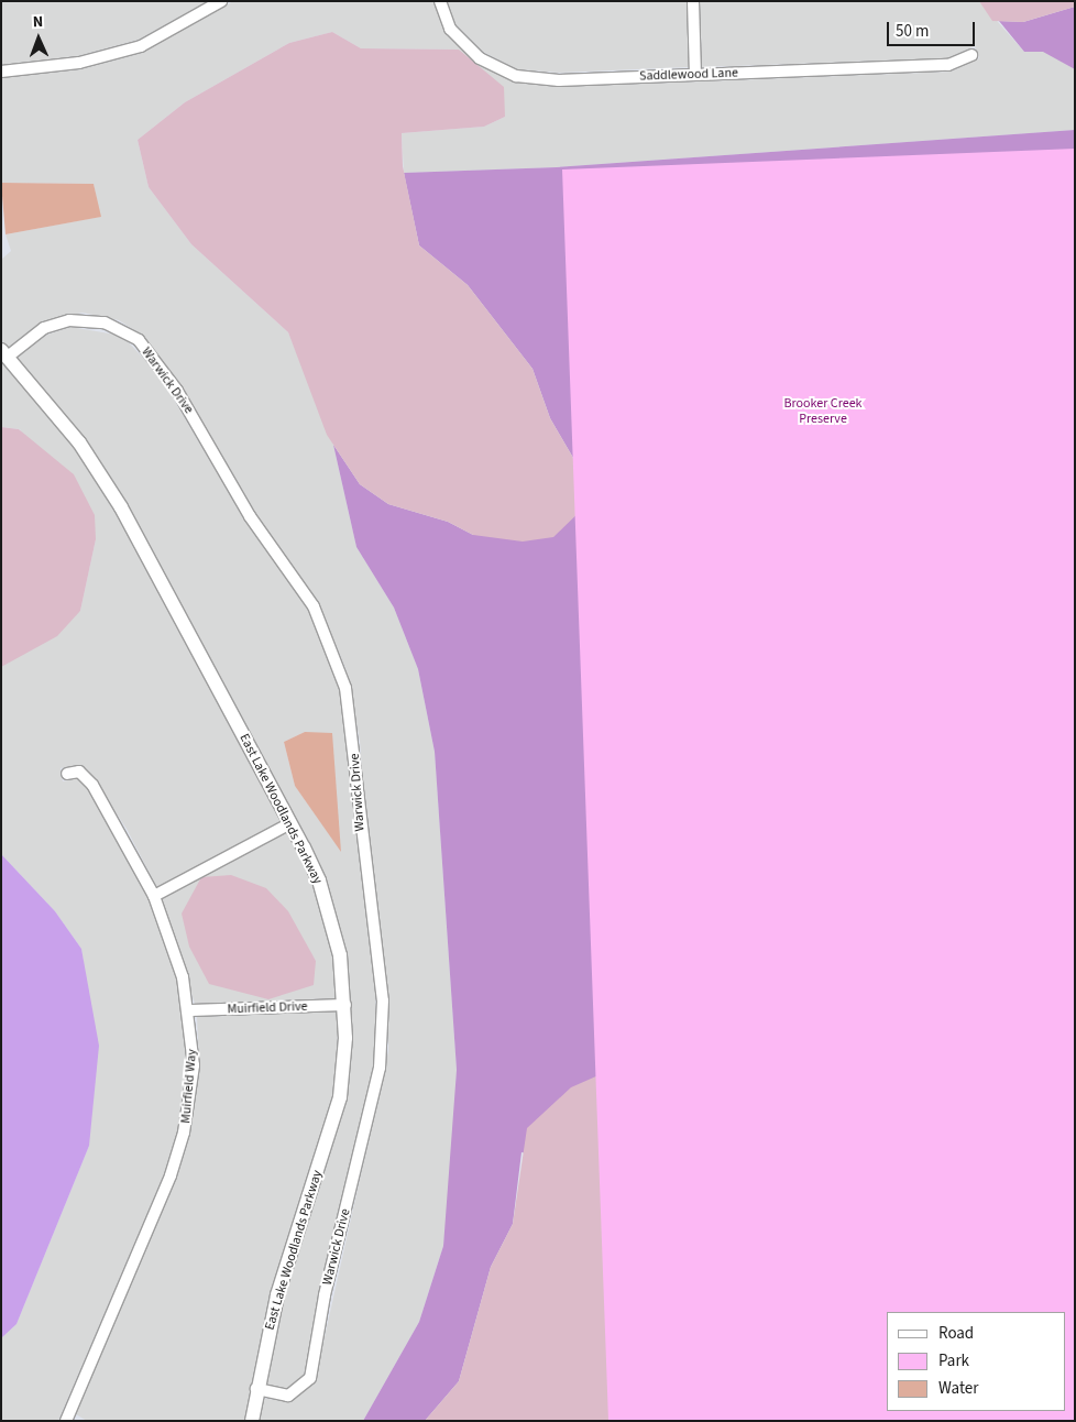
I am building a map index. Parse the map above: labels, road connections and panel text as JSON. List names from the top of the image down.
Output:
{
  "streets": {
    "street": [
      "Saddlewood Lane",
      "Warwick Drive",
      "East Lake Woodlands Parkway",
      "Muirfield Drive",
      "Muirfield Way"
    ]
  },
  "crossings": [
    ["Warwick Drive", "East Lake Woodlands Parkway"],
    ["East Lake Woodlands Parkway", "Muirfield Drive"],
    ["Muirfield Drive", "Muirfield Way"]
  ],
  "parks": ["Brooker Creek Preserve"],
  "legend": ["Road", "Park", "Water"],
  "scale_bar": "50 m",
  "north": "top"
}
